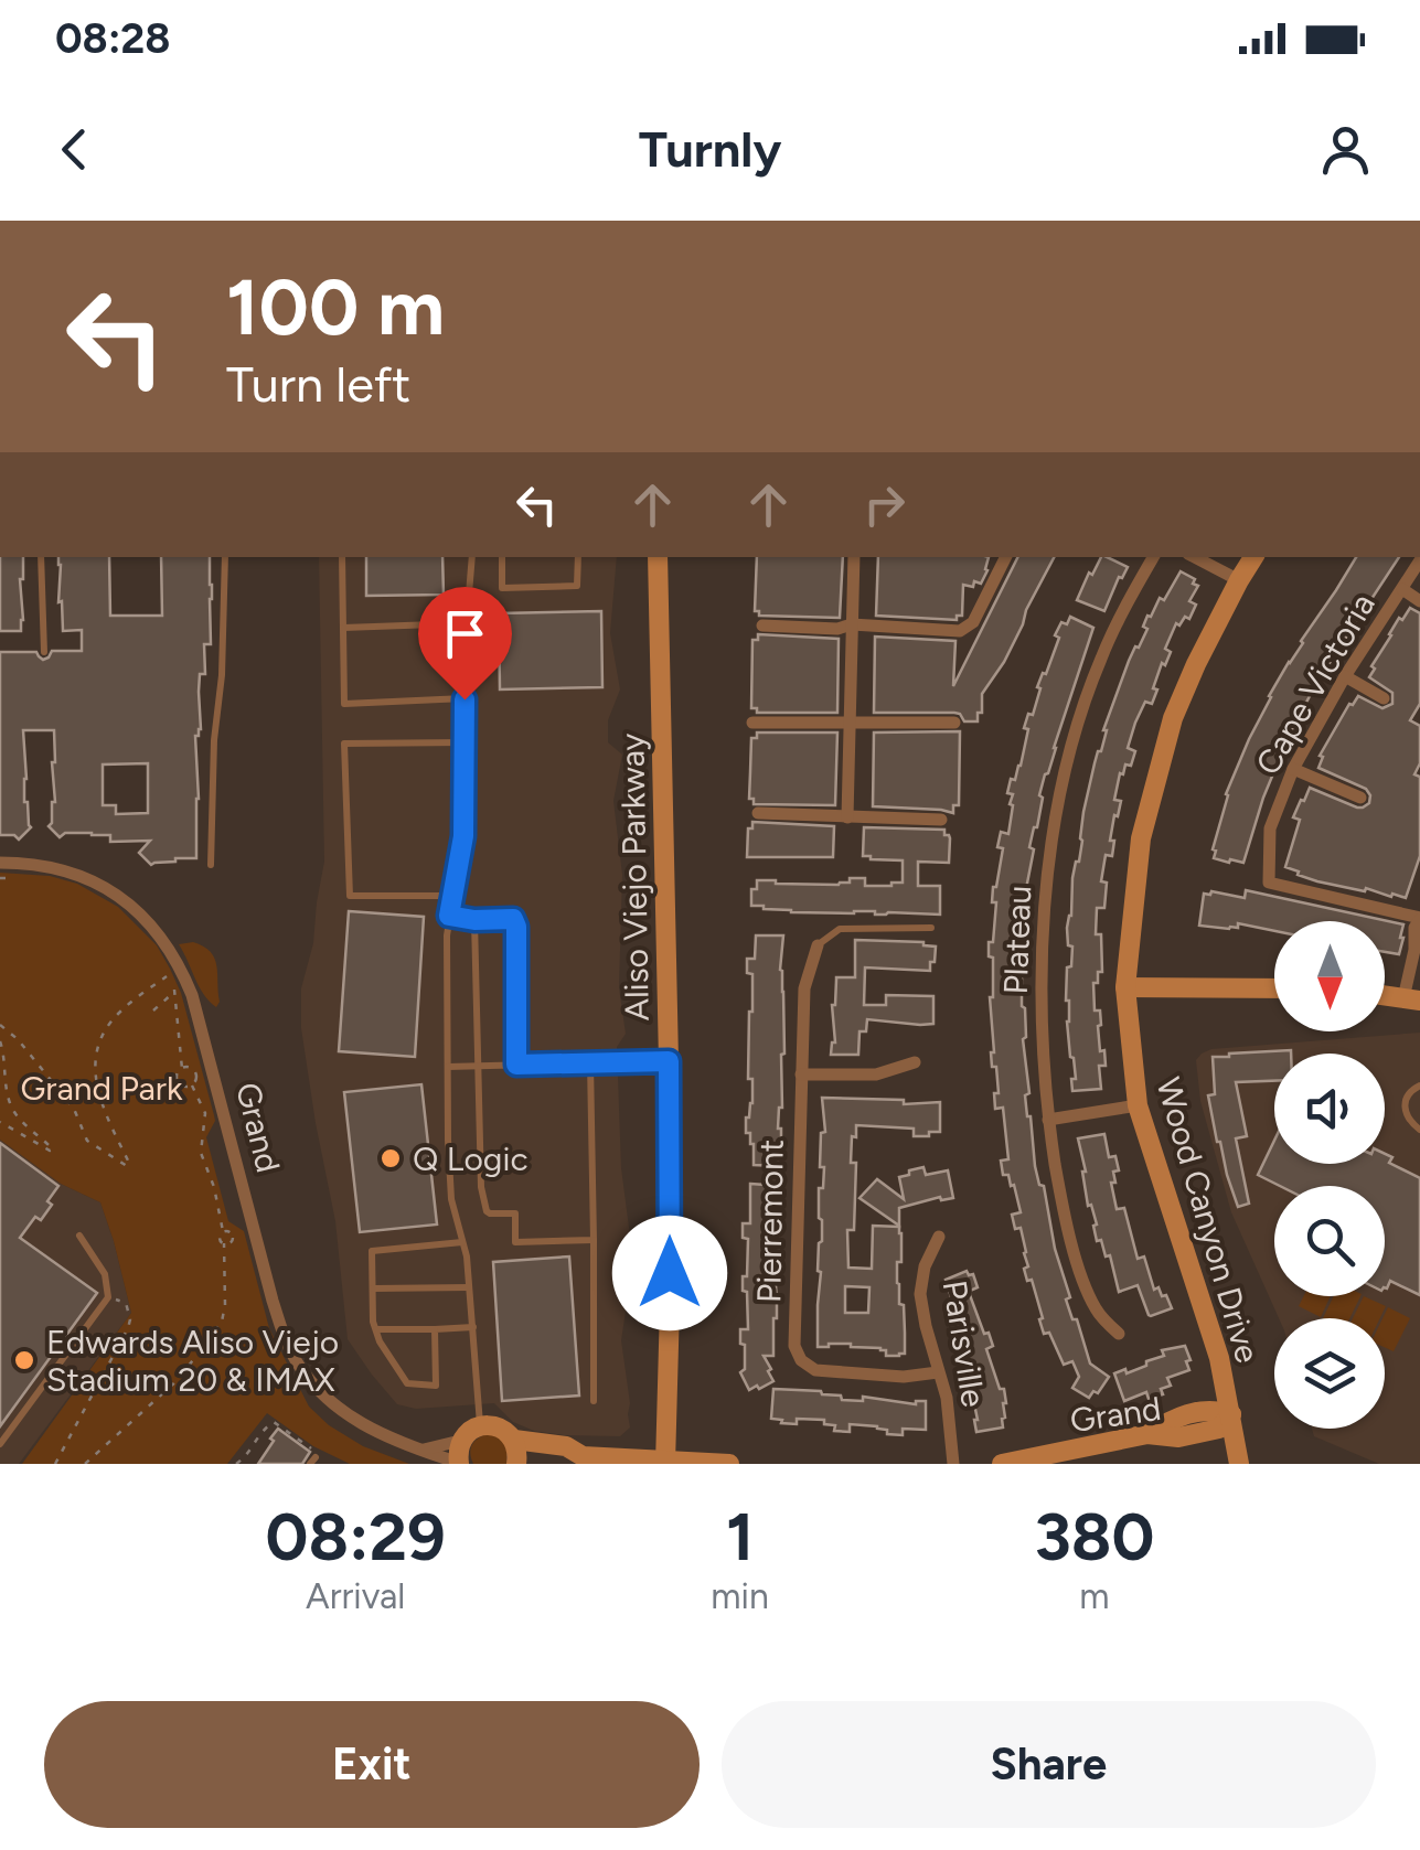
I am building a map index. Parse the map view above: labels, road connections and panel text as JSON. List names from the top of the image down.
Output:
{
  "streets": {
    "street": [
      "Cape Victoria",
      "Aliso Viejo Parkway",
      "Plateau",
      "Grand",
      "Wood Canyon Drive",
      "Pierremont",
      "Parisville"
    ]
  },
  "crossings": [
    ["Grand", "Wood Canyon Drive"],
    ["Pierremont", "Parisville"]
  ],
  "parks": ["Grand Park"],
  "places": ["Q Logic", "Edwards Aliso Viejo Stadium 20 & IMAX"],
  "north": "bottom",
  "page": {
    "status": "08:28",
    "header": "Turnly",
    "turn": ["100 m", "Turn left"],
    "eta": [
      "08:29",
      "Arrival",
      "1",
      "min",
      "380",
      "m"
    ],
    "buttons": ["Exit", "Share"]
  }
}
